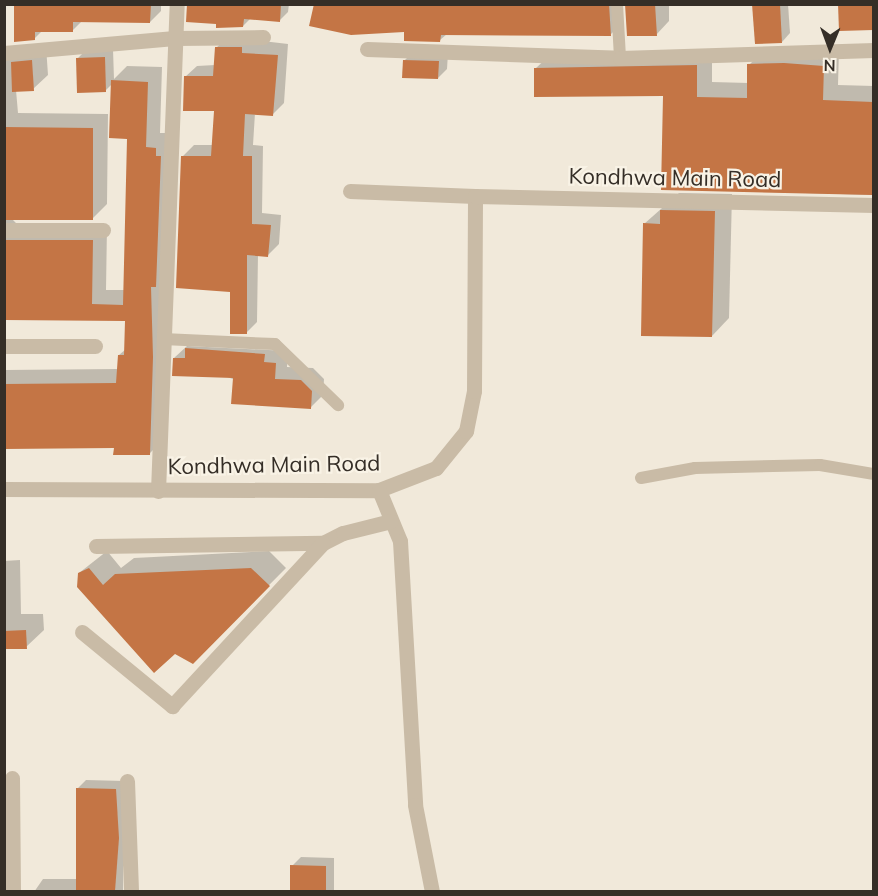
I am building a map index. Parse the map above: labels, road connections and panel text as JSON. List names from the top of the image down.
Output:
{
  "streets": {
    "street": ["Kondhwa Main Road"]
  },
  "north": "bottom"
}
